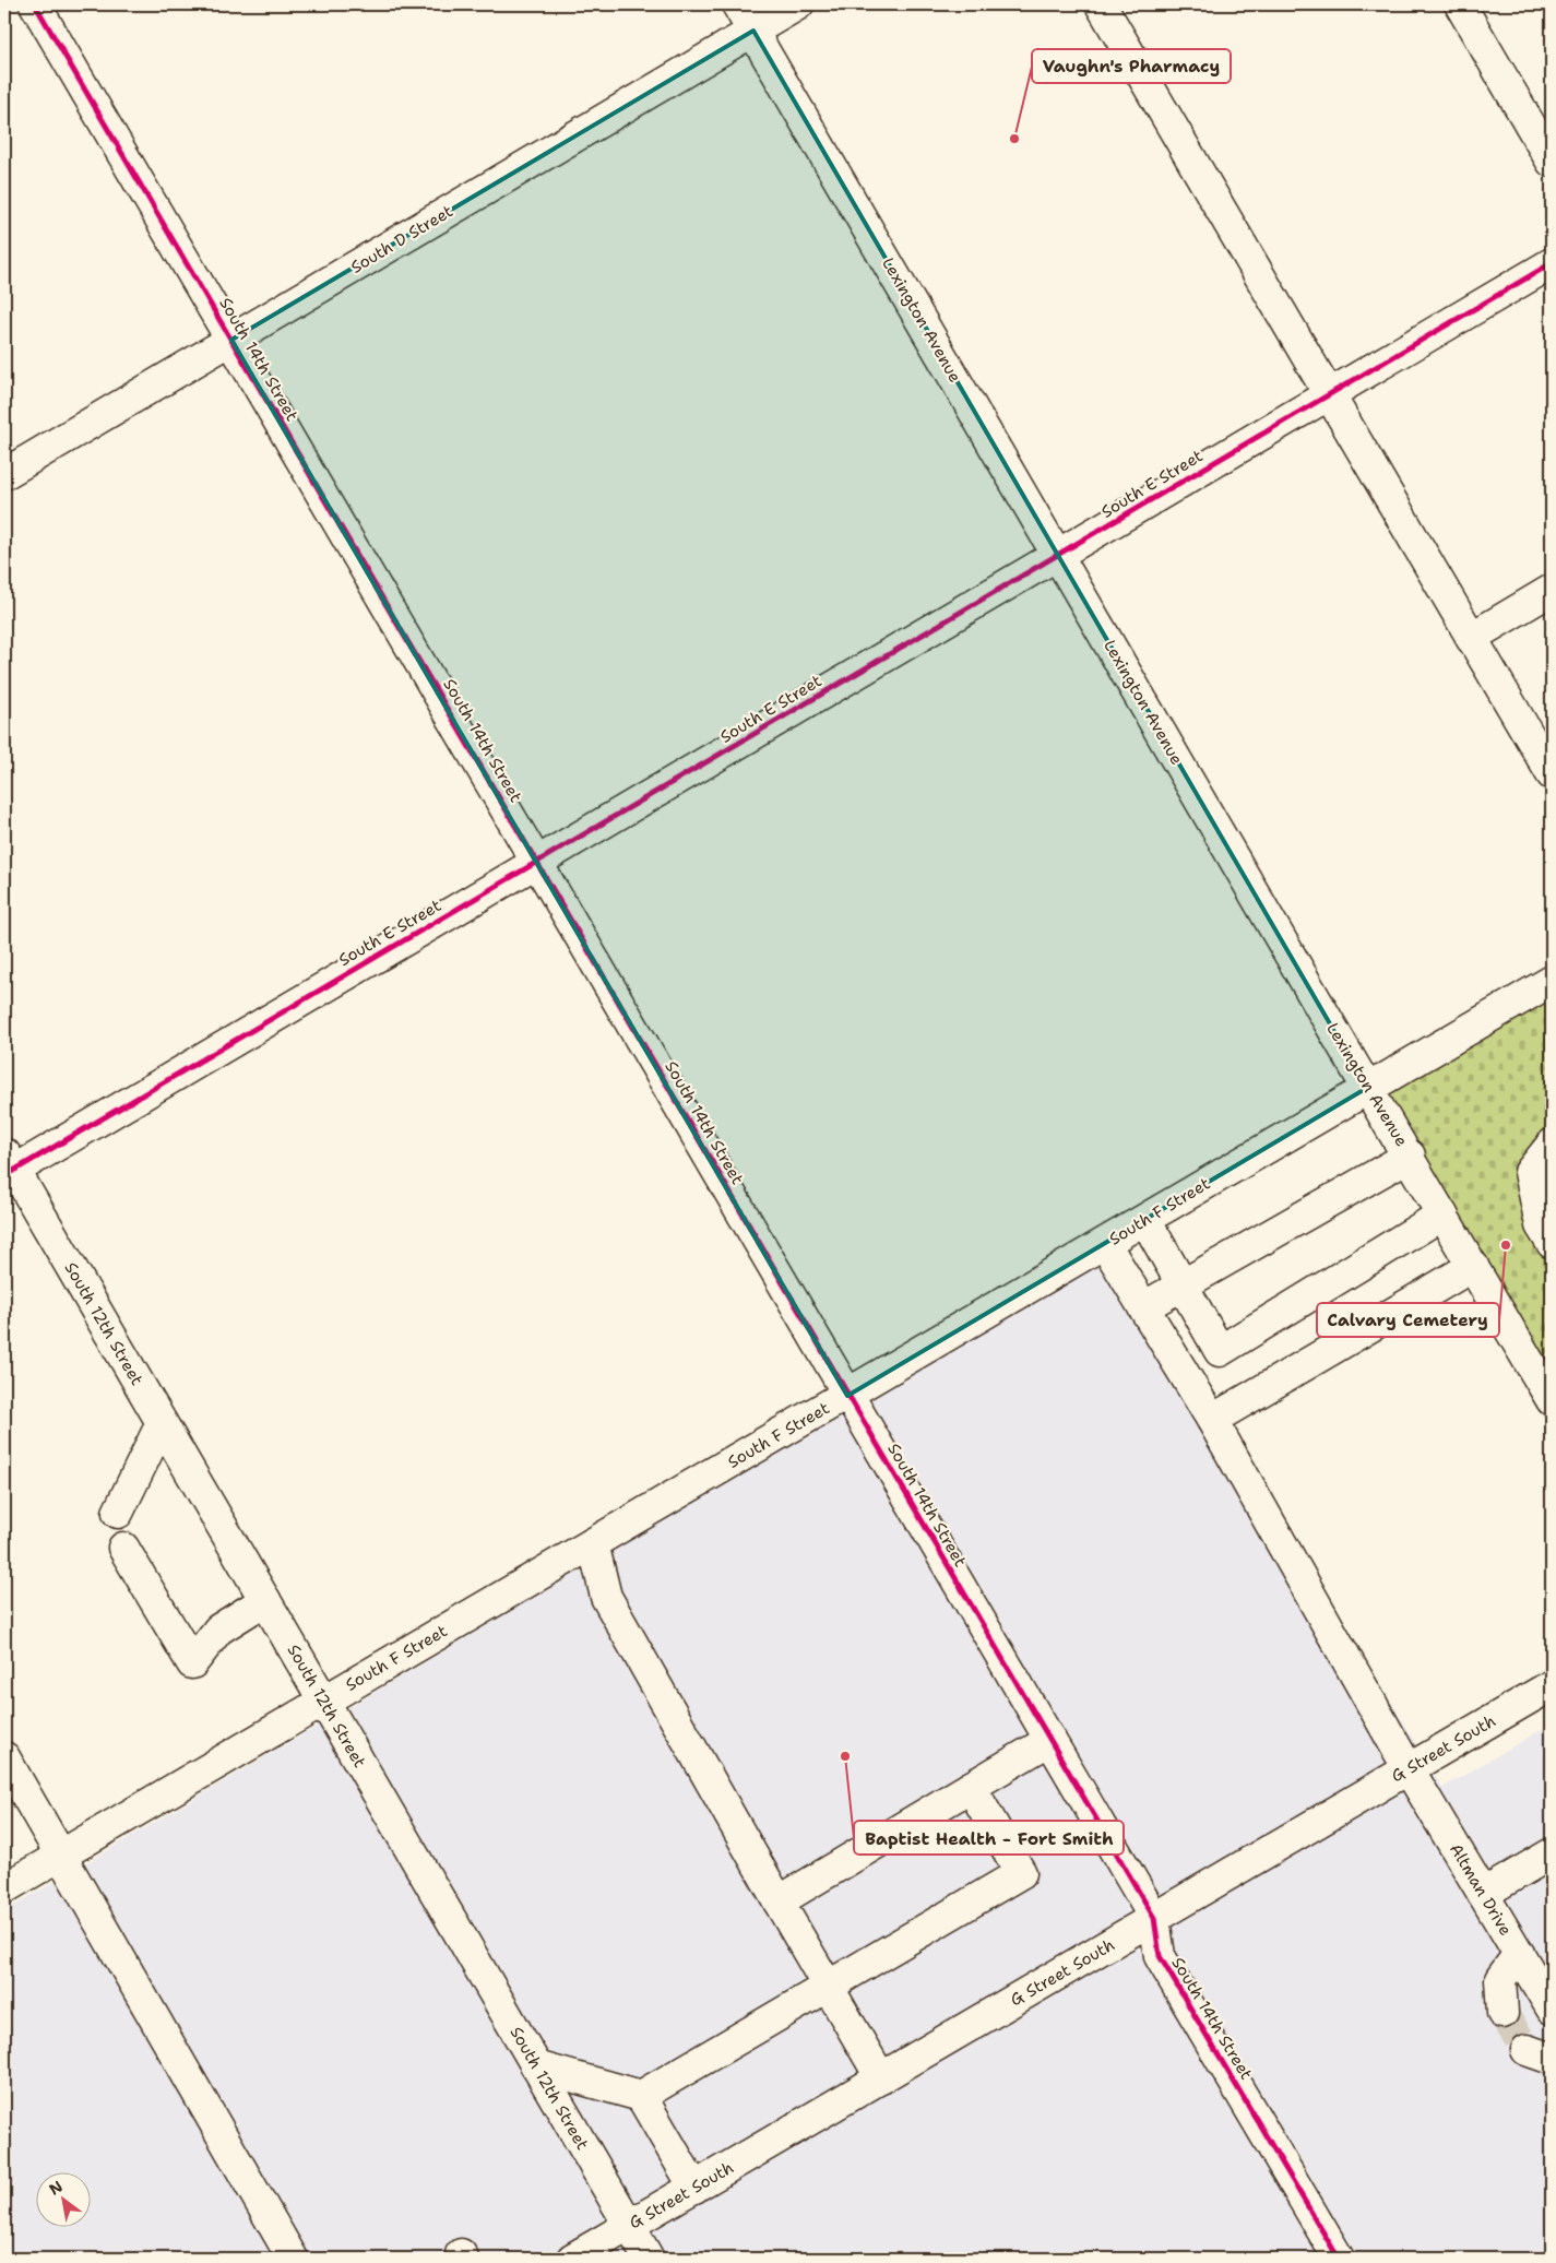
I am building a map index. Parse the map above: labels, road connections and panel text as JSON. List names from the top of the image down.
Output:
{
  "streets": {
    "street": [
      "South D Street",
      "Lexington Avenue",
      "South 14th Street",
      "South E Street",
      "South F Street",
      "South 12th Street",
      "G Street South",
      "Altman Drive"
    ]
  },
  "crossings": [
    ["South D Street", "Lexington Avenue"],
    ["South D Street", "South 14th Street"],
    ["Lexington Avenue", "South E Street"],
    ["Lexington Avenue", "South F Street"],
    ["South 14th Street", "South E Street"],
    ["South 14th Street", "South F Street"],
    ["South 14th Street", "G Street South"],
    ["South E Street", "South 12th Street"],
    ["South F Street", "South 12th Street"],
    ["South F Street", "Altman Drive"],
    ["South 12th Street", "G Street South"],
    ["G Street South", "Altman Drive"]
  ],
  "places": ["Vaughn's Pharmacy", "Calvary Cemetery", "Baptist Health - Fort Smith"],
  "north": "top left"
}
